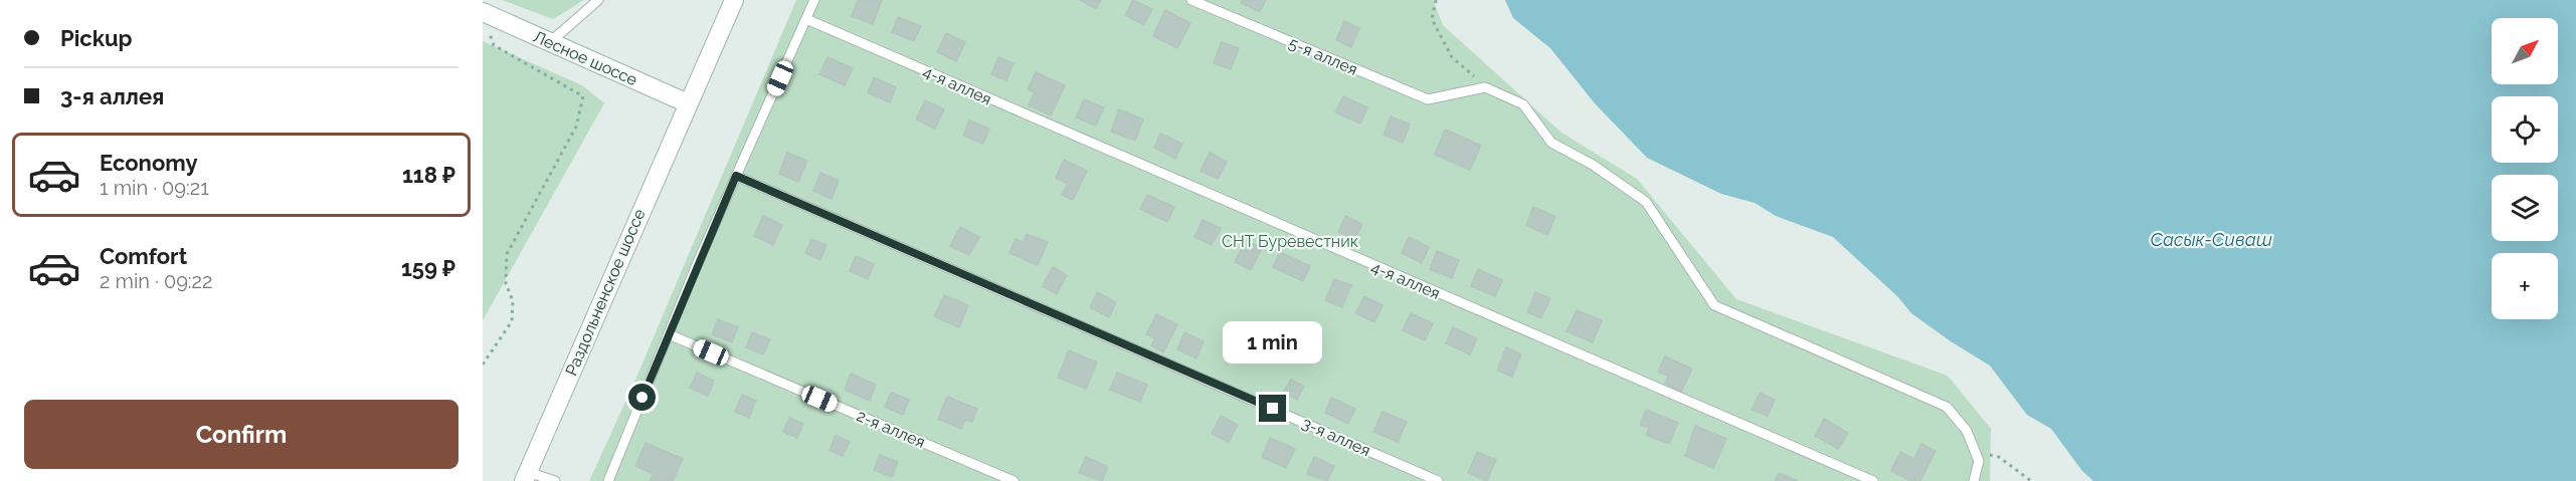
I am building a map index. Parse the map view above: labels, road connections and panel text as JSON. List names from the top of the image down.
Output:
{
  "streets": {
    "main road": ["Лесное шоссе", "Раздольненское шоссе"],
    "lane": [
      "5-я аллея",
      "4-я аллея",
      "2-я аллея",
      "3-я аллея"
    ]
  },
  "crossings": [
    ["Лесное шоссе", "Раздольненское шоссе"]
  ],
  "water": ["Сасык-Сиваш"],
  "parks": ["СНТ Буревестник"],
  "north": "top right",
  "page": {
    "banner": ["Pickup", "3-я аллея"],
    "map_buttons": "+",
    "list": [
      {
        "name": "Economy",
        "note": "1 min · 09:21",
        "value": "118 ₽"
      },
      {
        "name": "Comfort",
        "note": "2 min · 09:22",
        "value": "159 ₽"
      }
    ],
    "bubble": "1 min",
    "buttons": "Confirm"
  }
}
